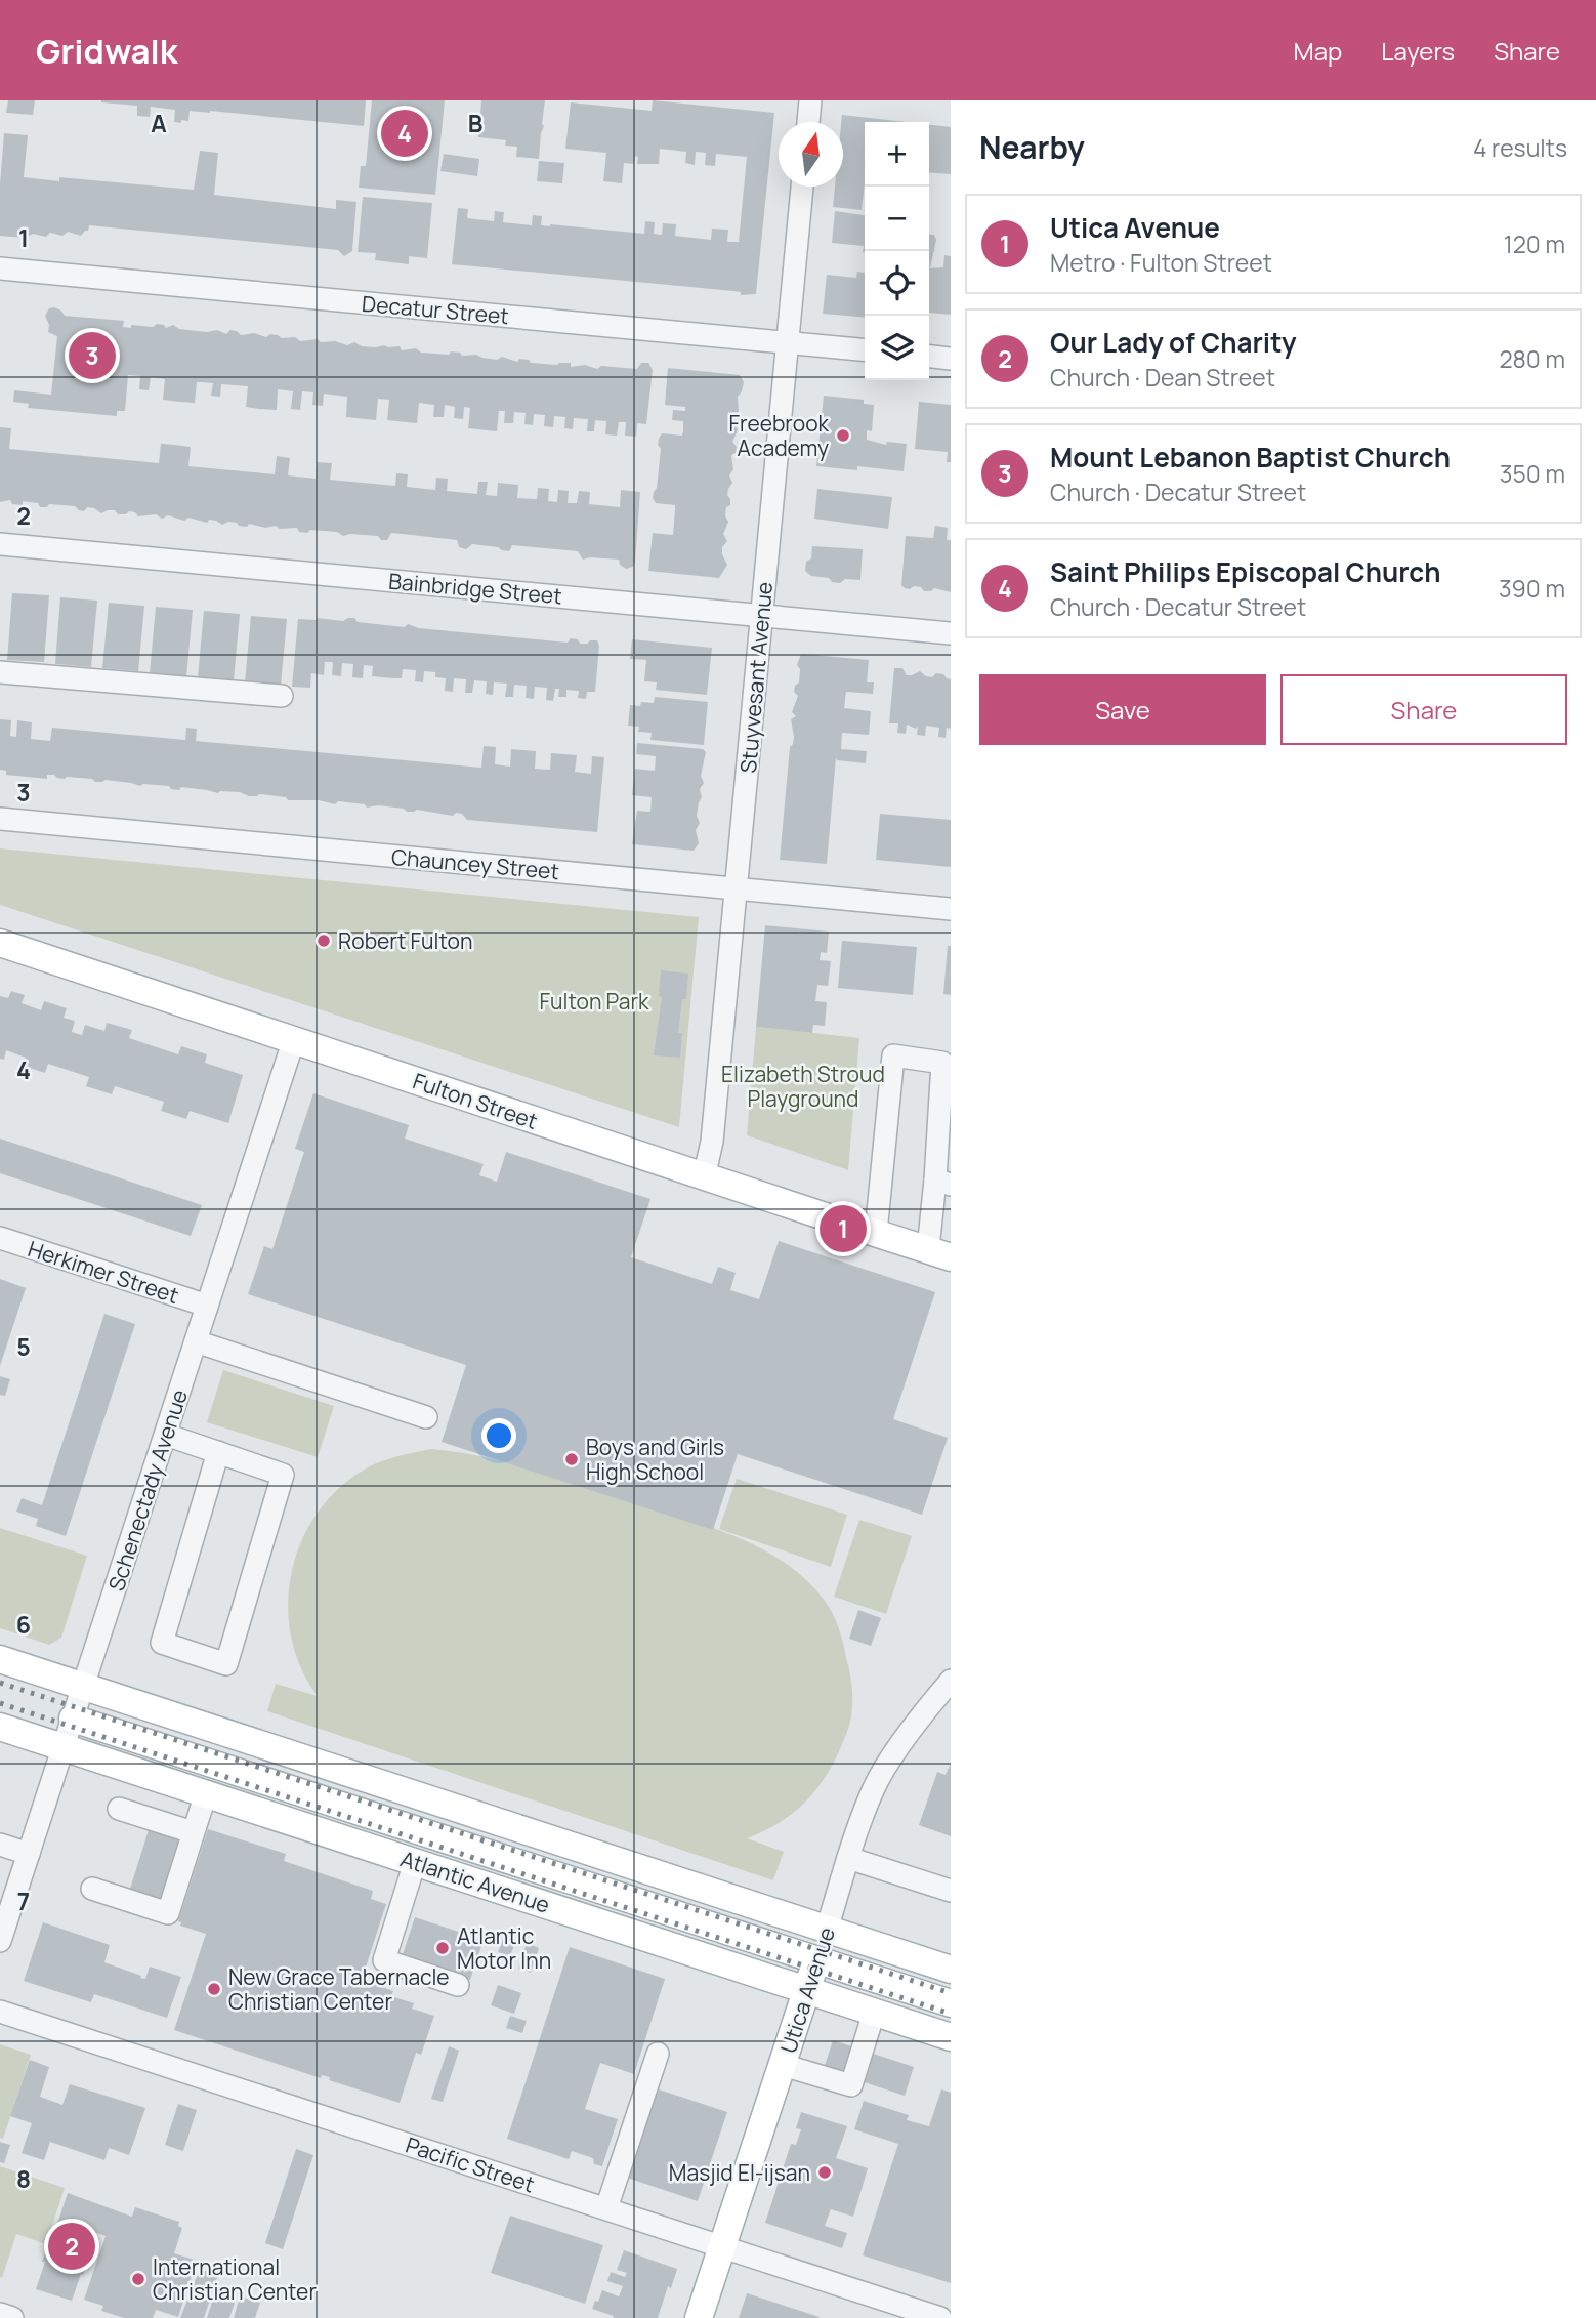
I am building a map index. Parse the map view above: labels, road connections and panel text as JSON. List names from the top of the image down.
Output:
{
  "streets": {
    "main road": ["Fulton Street", "Atlantic Avenue", "Utica Avenue"],
    "street": [
      "Decatur Street",
      "Bainbridge Street",
      "Stuyvesant Avenue",
      "Chauncey Street",
      "Herkimer Street",
      "Schenectady Avenue",
      "Pacific Street"
    ]
  },
  "crossings": [
    ["Decatur Street", "Stuyvesant Avenue"],
    ["Bainbridge Street", "Stuyvesant Avenue"],
    ["Stuyvesant Avenue", "Chauncey Street"],
    ["Stuyvesant Avenue", "Fulton Street"],
    ["Fulton Street", "Schenectady Avenue"],
    ["Herkimer Street", "Schenectady Avenue"],
    ["Schenectady Avenue", "Atlantic Avenue"],
    ["Atlantic Avenue", "Utica Avenue"],
    ["Utica Avenue", "Pacific Street"]
  ],
  "parks": ["Fulton Park", "Elizabeth Stroud Playground"],
  "places": [
    "Freebrook Academy",
    "Robert Fulton",
    "Boys and Girls High School",
    "Atlantic Motor Inn",
    "New Grace Tabernacle Christian Center",
    "Masjid El-ijsan",
    "International Christian Center"
  ],
  "north": "top",
  "page": {
    "header": "Gridwalk",
    "nav": ["Map", "Layers", "Share"],
    "heading": ["Nearby", "4 results"],
    "pins": [
      "4",
      "3",
      "1",
      "2"
    ],
    "map_buttons": ["+", "−"],
    "list": [
      {
        "mark": "1",
        "name": "Utica Avenue",
        "note": "Metro · Fulton Street",
        "value": "120 m"
      },
      {
        "mark": "2",
        "name": "Our Lady of Charity",
        "note": "Church · Dean Street",
        "value": "280 m"
      },
      {
        "mark": "3",
        "name": "Mount Lebanon Baptist Church",
        "note": "Church · Decatur Street",
        "value": "350 m"
      },
      {
        "mark": "4",
        "name": "Saint Philips Episcopal Church",
        "note": "Church · Decatur Street",
        "value": "390 m"
      }
    ],
    "buttons": ["Save", "Share"]
  },
  "grid": {
    "columns": ["A", "B"],
    "rows": [
      "1",
      "2",
      "3",
      "4",
      "5",
      "6",
      "7",
      "8"
    ]
  }
}
